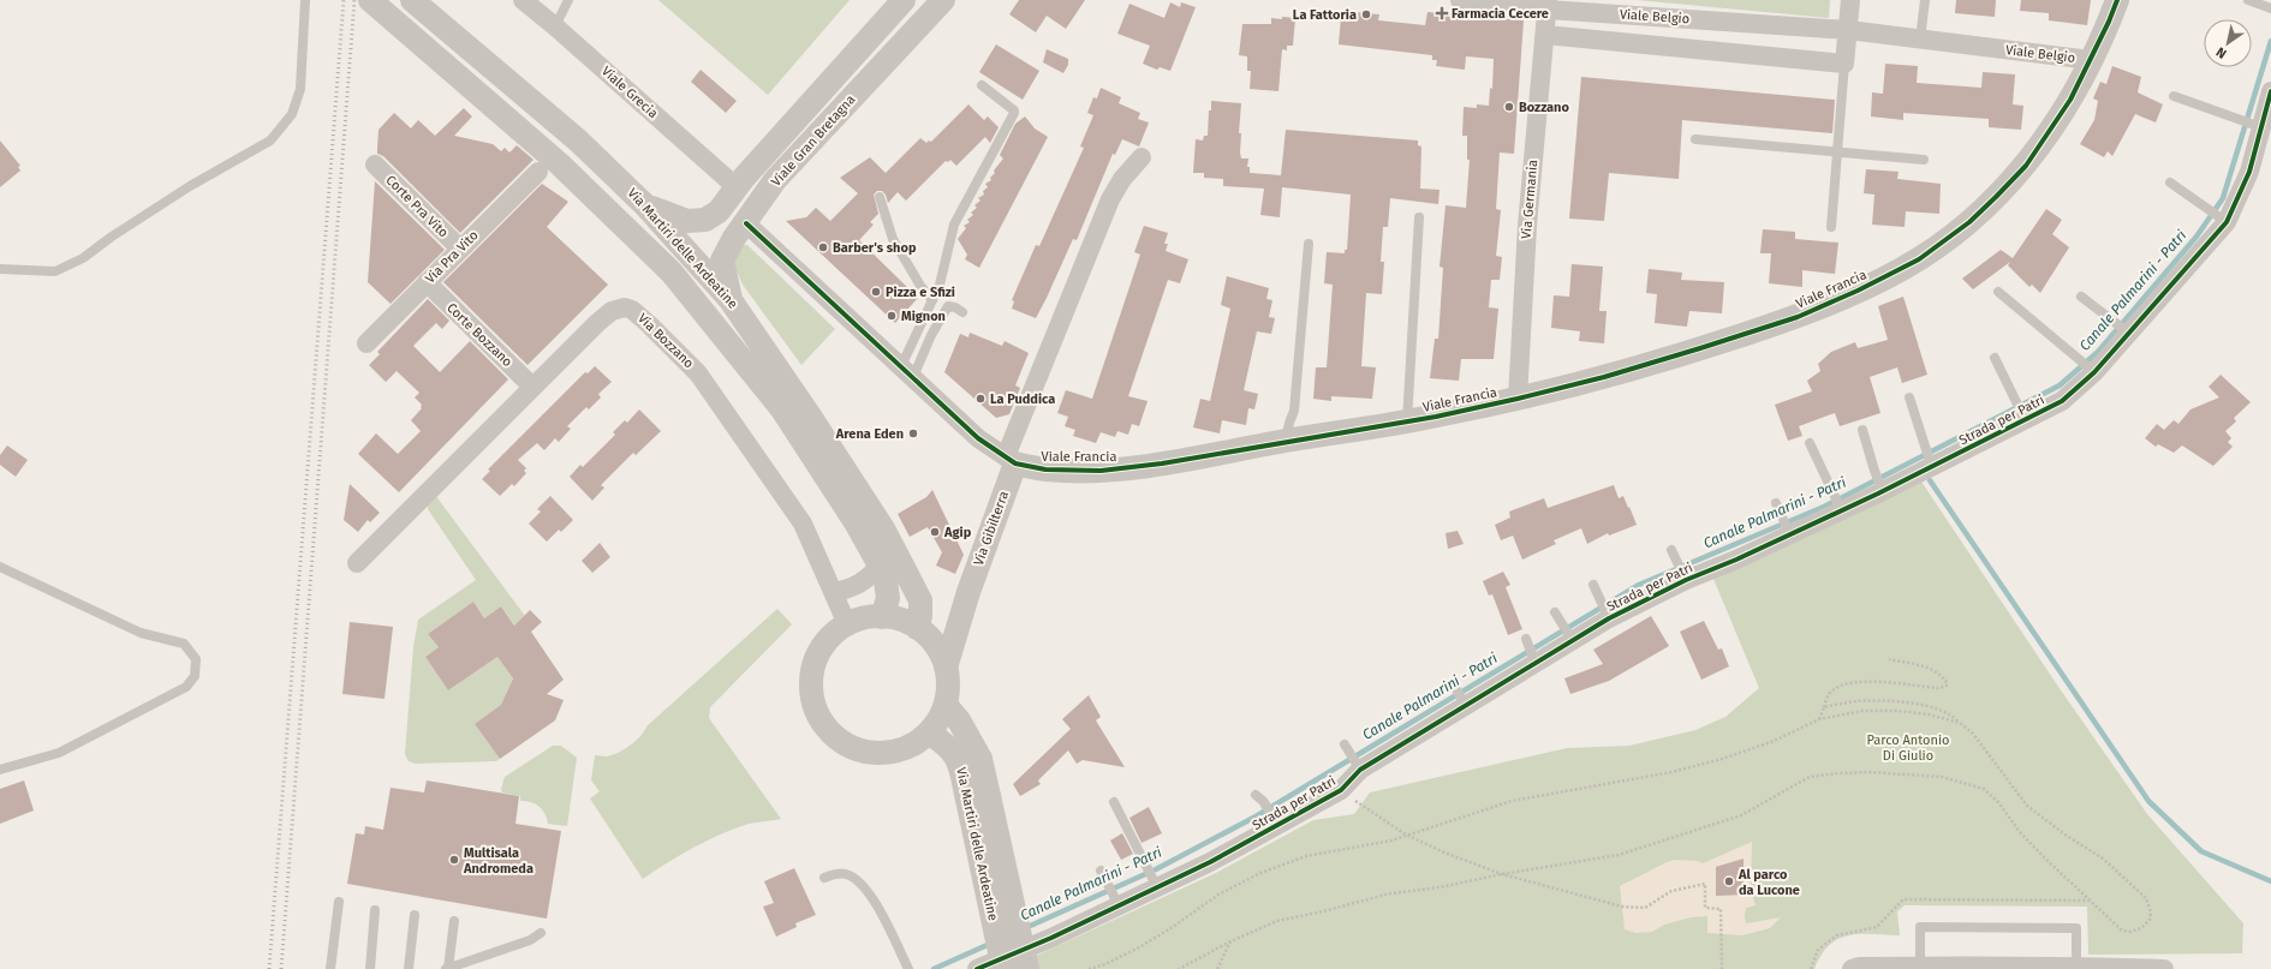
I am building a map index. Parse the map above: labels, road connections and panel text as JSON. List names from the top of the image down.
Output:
{
  "streets": {
    "street": [
      "Viale Belgio",
      "Viale Grecia",
      "Viale Gran Bretagna",
      "Via Germania",
      "Corte Pra Vito",
      "Via Martiri delle Ardeatine",
      "Via Pra Vito",
      "Viale Francia",
      "Corte Bozzano",
      "Via Bozzano",
      "Strada per Patri",
      "Via Gibilterra"
    ]
  },
  "crossings": [
    ["Viale Belgio", "Via Germania"],
    ["Viale Belgio", "Viale Francia"],
    ["Viale Grecia", "Viale Gran Bretagna"],
    ["Viale Gran Bretagna", "Via Martiri delle Ardeatine"],
    ["Viale Gran Bretagna", "Viale Francia"],
    ["Via Germania", "Viale Francia"],
    ["Corte Pra Vito", "Via Pra Vito"],
    ["Via Martiri delle Ardeatine", "Via Pra Vito"],
    ["Via Martiri delle Ardeatine", "Via Bozzano"],
    ["Via Martiri delle Ardeatine", "Via Gibilterra"],
    ["Via Pra Vito", "Corte Bozzano"],
    ["Viale Francia", "Via Gibilterra"],
    ["Corte Bozzano", "Via Bozzano"],
    ["Via Bozzano", "Via Gibilterra"]
  ],
  "water": ["Canale Palmarini - Patri"],
  "parks": ["Parco Antonio Di Giulio"],
  "places": {
    "health": ["Farmacia Cecere"],
    "other": [
      "La Fattoria",
      "Bozzano",
      "Barber's shop",
      "Pizza e Sfizi",
      "Mignon",
      "La Puddica",
      "Arena Eden",
      "Agip",
      "Multisala Andromeda",
      "Al parco da Lucone"
    ]
  },
  "north": "bottom left"
}
